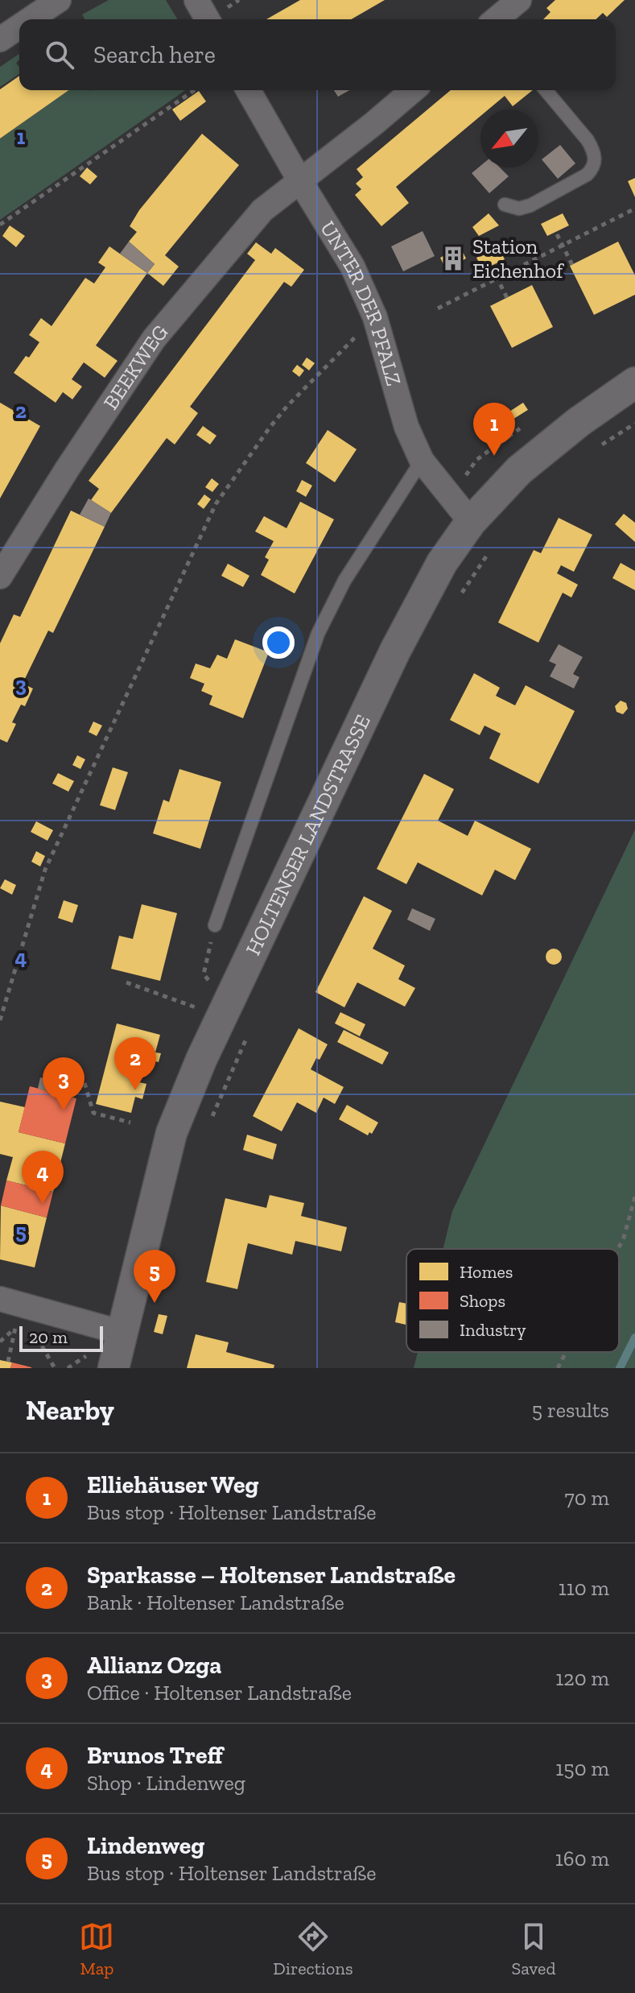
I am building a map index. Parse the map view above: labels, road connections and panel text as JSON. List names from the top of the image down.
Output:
{
  "streets": {
    "street": ["UNTER DER PFALZ", "BEEKWEG", "HOLTENSER LANDSTRASSE"]
  },
  "crossings": [
    ["UNTER DER PFALZ", "BEEKWEG"],
    ["UNTER DER PFALZ", "HOLTENSER LANDSTRASSE"]
  ],
  "places": {
    "building": ["Station Eichenhof"]
  },
  "legend": ["Homes", "Shops", "Industry"],
  "scale_bar": "20 m",
  "north": "bottom left",
  "page": {
    "search": "Search here",
    "pins": [
      "1",
      "2",
      "3",
      "4",
      "5"
    ],
    "scale": "20 m",
    "heading": ["Nearby", "5 results"],
    "list": [
      {
        "mark": "1",
        "name": "Elliehäuser Weg",
        "note": "Bus stop · Holtenser Landstraße",
        "value": "70 m"
      },
      {
        "mark": "2",
        "name": "Sparkasse – Holtenser Landstraße",
        "note": "Bank · Holtenser Landstraße",
        "value": "110 m"
      },
      {
        "mark": "3",
        "name": "Allianz Ozga",
        "note": "Office · Holtenser Landstraße",
        "value": "120 m"
      },
      {
        "mark": "4",
        "name": "Brunos Treff",
        "note": "Shop · Lindenweg",
        "value": "150 m"
      },
      {
        "mark": "5",
        "name": "Lindenweg",
        "note": "Bus stop · Holtenser Landstraße",
        "value": "160 m"
      }
    ],
    "nav": ["Map", "Directions", "Saved"]
  },
  "grid": {
    "rows": [
      "1",
      "2",
      "3",
      "4",
      "5"
    ]
  }
}
